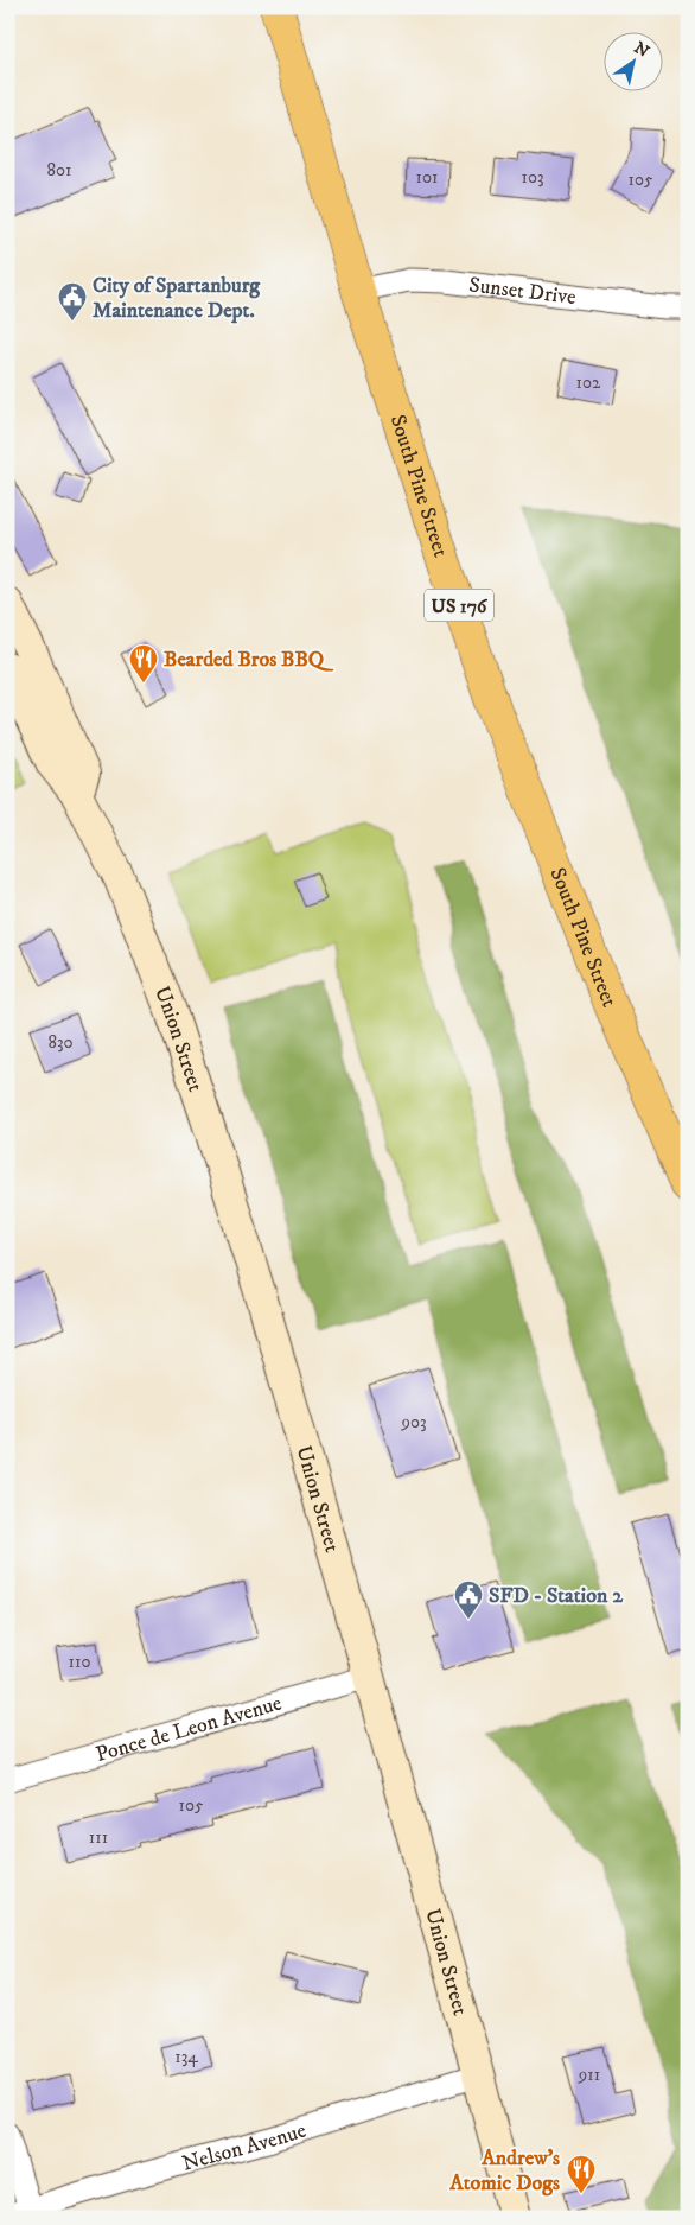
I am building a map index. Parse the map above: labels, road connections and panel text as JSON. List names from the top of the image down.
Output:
{
  "streets": {
    "highway": ["South Pine Street", "US 176"],
    "main road": ["Union Street"],
    "street": ["Sunset Drive", "Ponce de Leon Avenue", "Nelson Avenue"]
  },
  "crossings": [
    ["Sunset Drive", "South Pine Street"],
    ["Union Street", "Ponce de Leon Avenue"],
    ["Union Street", "Nelson Avenue"]
  ],
  "places": {
    "public building": ["City of Spartanburg Maintenance Dept.", "SFD - Station 2"],
    "restaurant": ["Bearded Bros BBQ", "Andrew's Atomic Dogs"]
  },
  "house_numbers": [
    "801",
    "101",
    "103",
    "105",
    "102",
    "830",
    "903",
    "110",
    "105",
    "111",
    "134",
    "911"
  ],
  "north": "top right"
}
